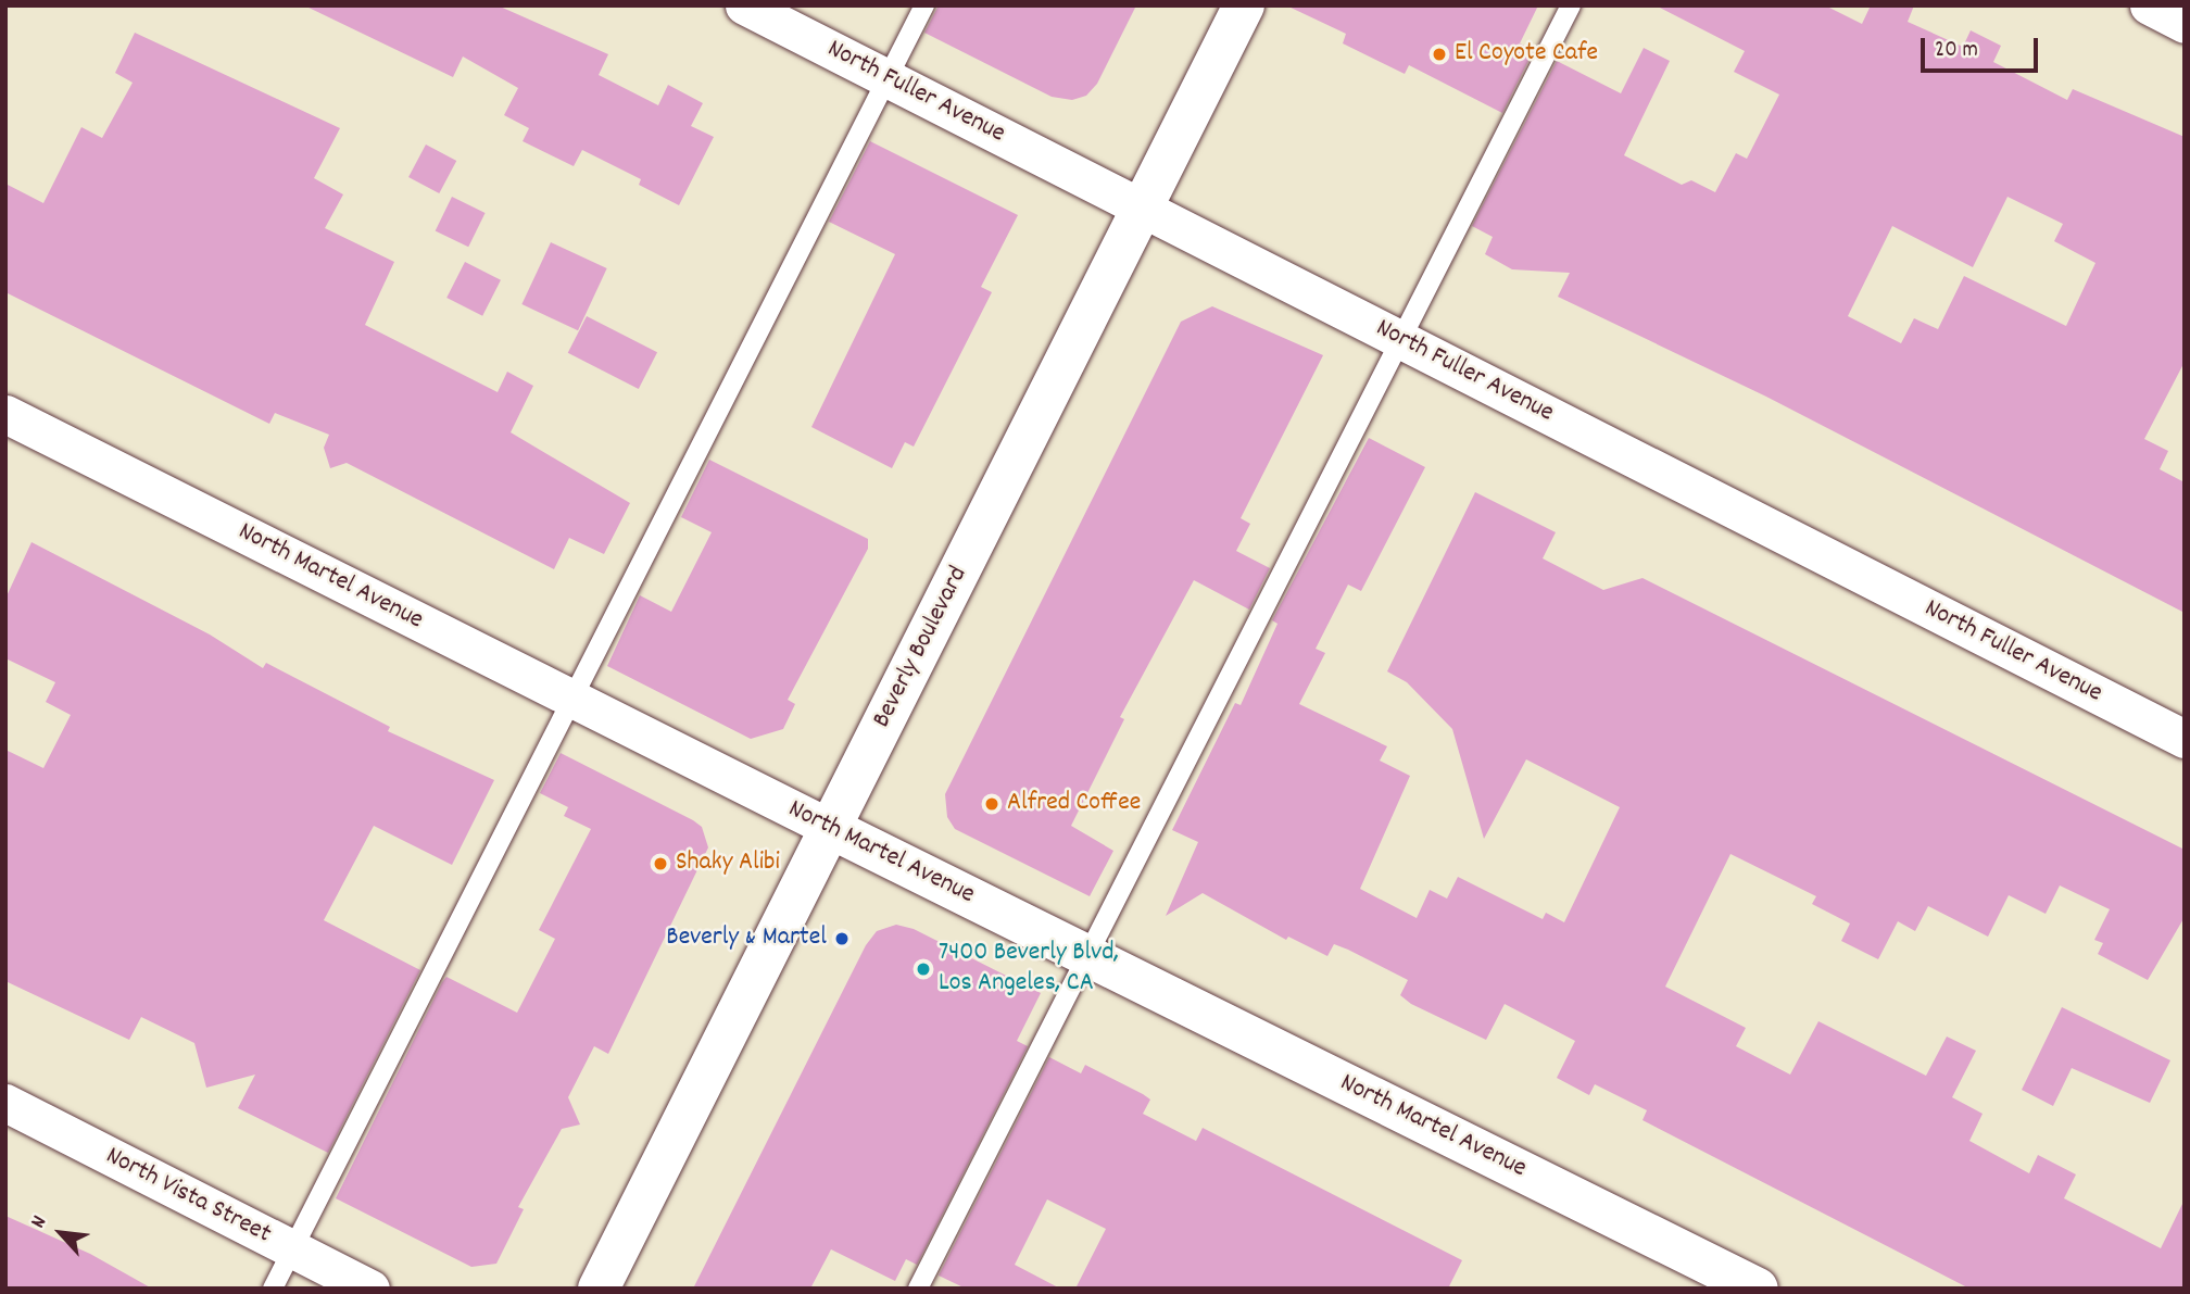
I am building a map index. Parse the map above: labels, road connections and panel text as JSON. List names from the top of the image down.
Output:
{
  "streets": {
    "main road": ["North Martel Avenue", "Beverly Boulevard"],
    "street": ["North Fuller Avenue", "North Vista Street"]
  },
  "crossings": [
    ["North Fuller Avenue", "Beverly Boulevard"],
    ["North Martel Avenue", "Beverly Boulevard"]
  ],
  "places": [
    "El Coyote Cafe",
    "Alfred Coffee",
    "Shaky Alibi",
    "Beverly & Martel",
    "7400 Beverly Blvd, Los Angeles, CA"
  ],
  "scale_bar": "20 m",
  "north": "top left"
}
